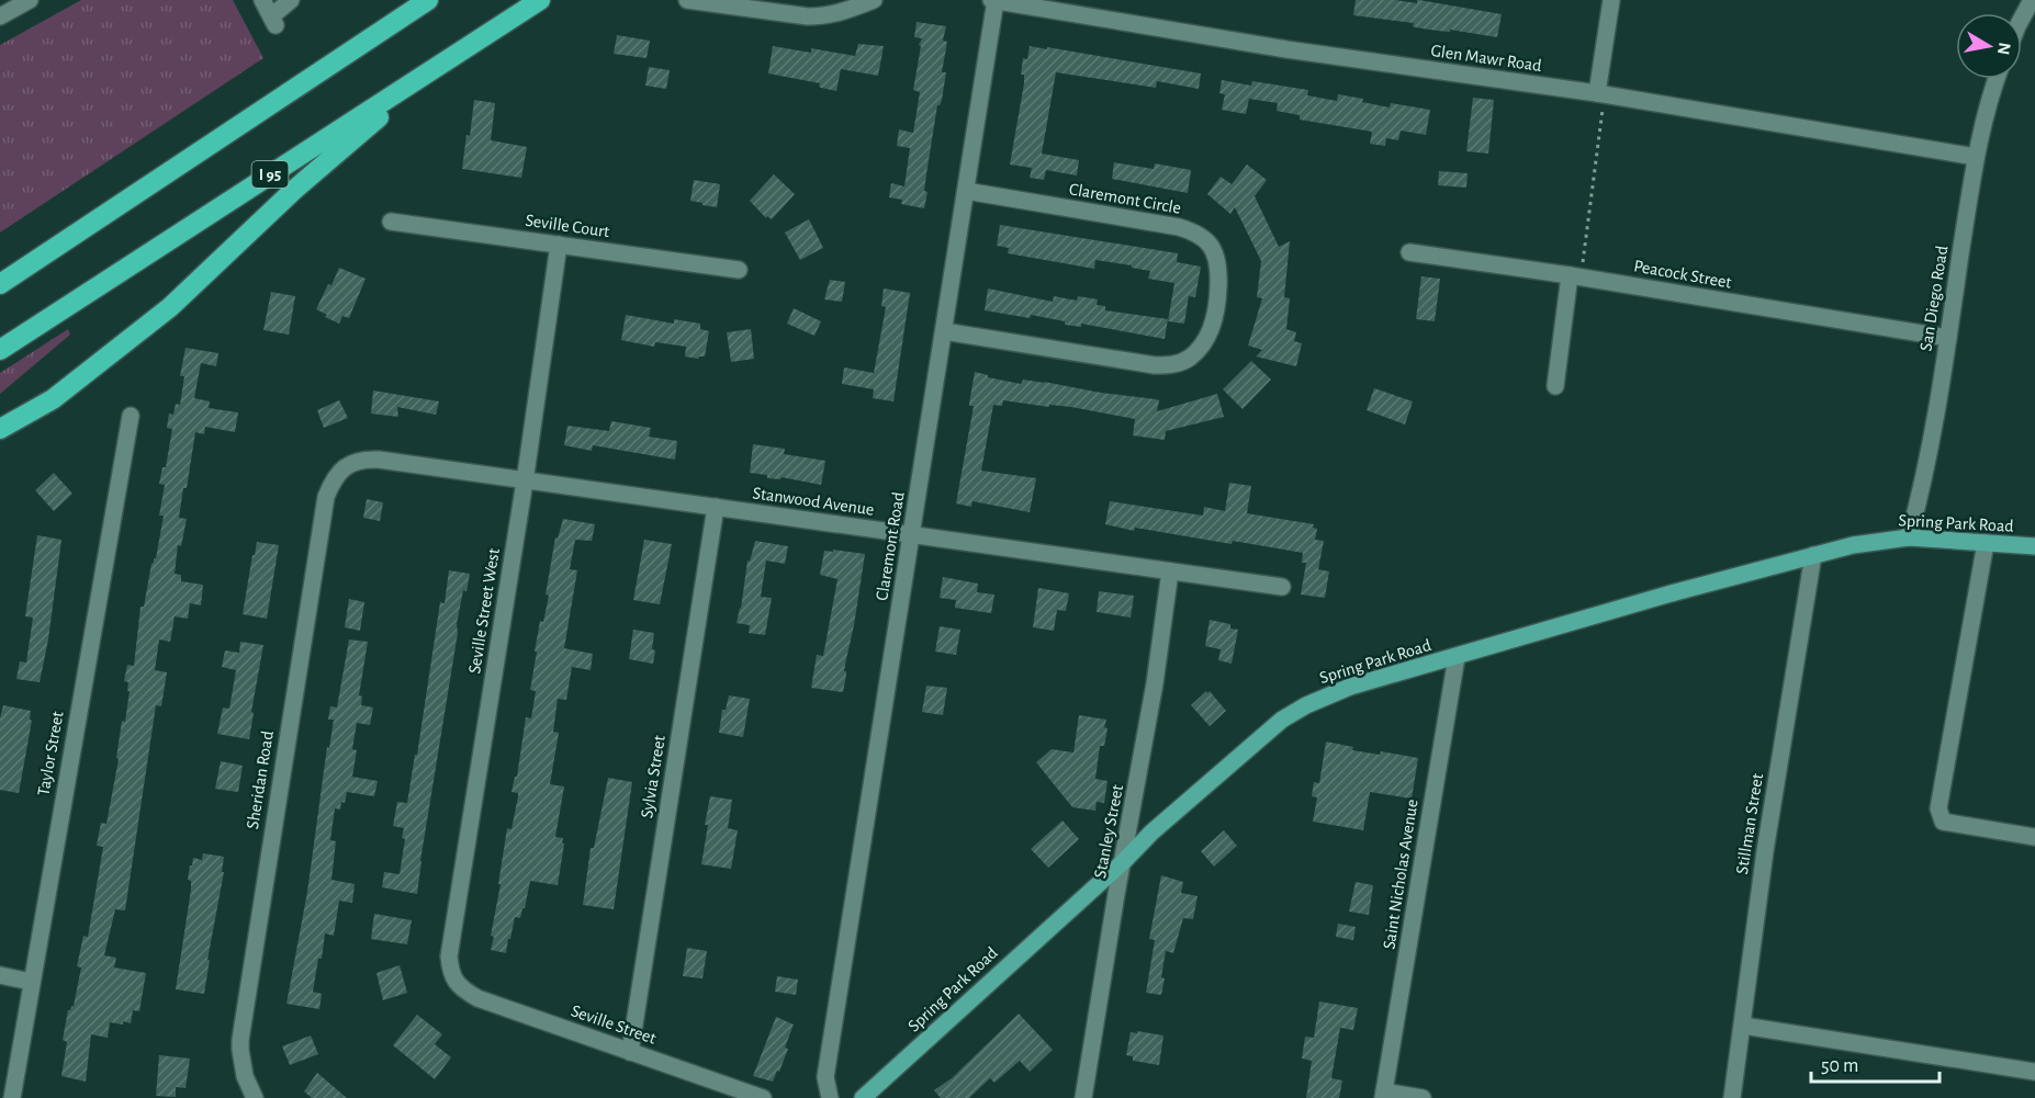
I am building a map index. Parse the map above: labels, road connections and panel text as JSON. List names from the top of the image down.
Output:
{
  "streets": {
    "highway": ["I 95"],
    "main road": ["Spring Park Road"],
    "street": [
      "Glen Mawr Road",
      "Claremont Circle",
      "Seville Court",
      "Peacock Street",
      "San Diego Road",
      "Stanwood Avenue",
      "Claremont Road",
      "Seville Street West",
      "Taylor Street",
      "Sylvia Street",
      "Sheridan Road",
      "Stillman Street",
      "Stanley Street",
      "Saint Nicholas Avenue",
      "Seville Street"
    ]
  },
  "crossings": [
    ["Glen Mawr Road", "San Diego Road"],
    ["Glen Mawr Road", "Claremont Road"],
    ["Claremont Circle", "Claremont Road"],
    ["Seville Court", "Seville Street West"],
    ["Peacock Street", "San Diego Road"],
    ["San Diego Road", "Spring Park Road"],
    ["Stanwood Avenue", "Claremont Road"],
    ["Stanwood Avenue", "Seville Street West"],
    ["Stanwood Avenue", "Sylvia Street"],
    ["Stanwood Avenue", "Sheridan Road"],
    ["Stanwood Avenue", "Stanley Street"],
    ["Spring Park Road", "Stillman Street"],
    ["Spring Park Road", "Stanley Street"],
    ["Spring Park Road", "Saint Nicholas Avenue"],
    ["Seville Street West", "Seville Street"],
    ["Sylvia Street", "Seville Street"]
  ],
  "scale_bar": "50 m",
  "north": "right"
}
